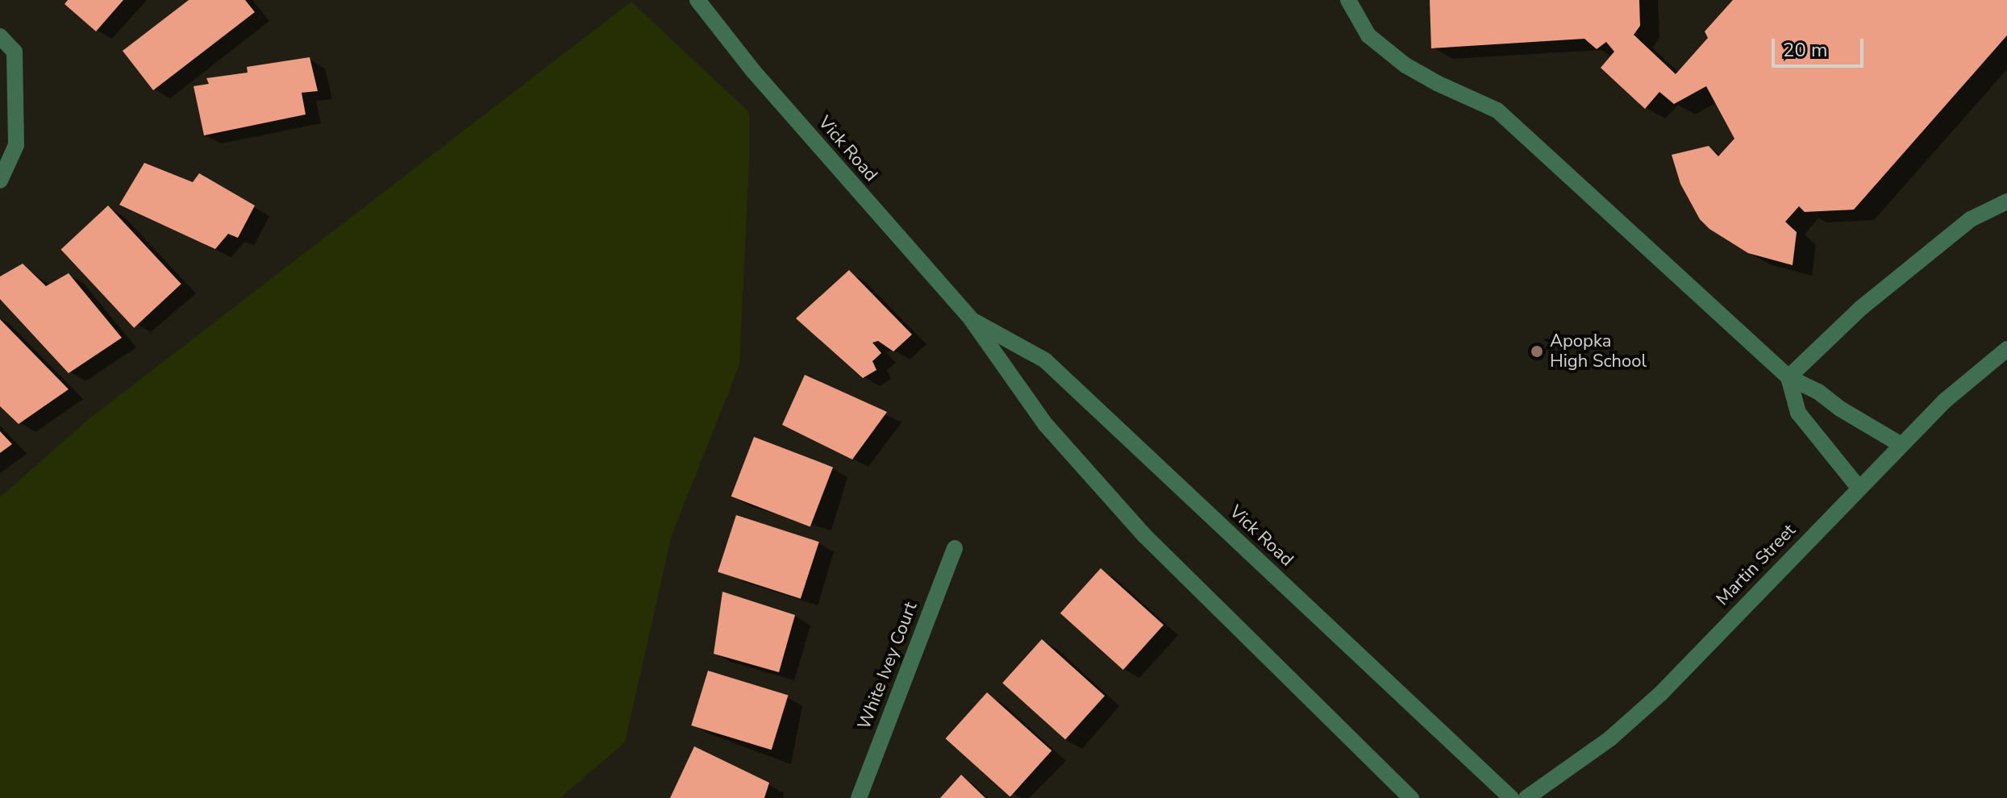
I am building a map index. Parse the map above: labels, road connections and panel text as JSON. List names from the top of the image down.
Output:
{
  "streets": {
    "street": ["Vick Road", "Martin Street", "White Ivey Court"]
  },
  "places": ["Apopka High School"],
  "scale_bar": "20 m"
}
